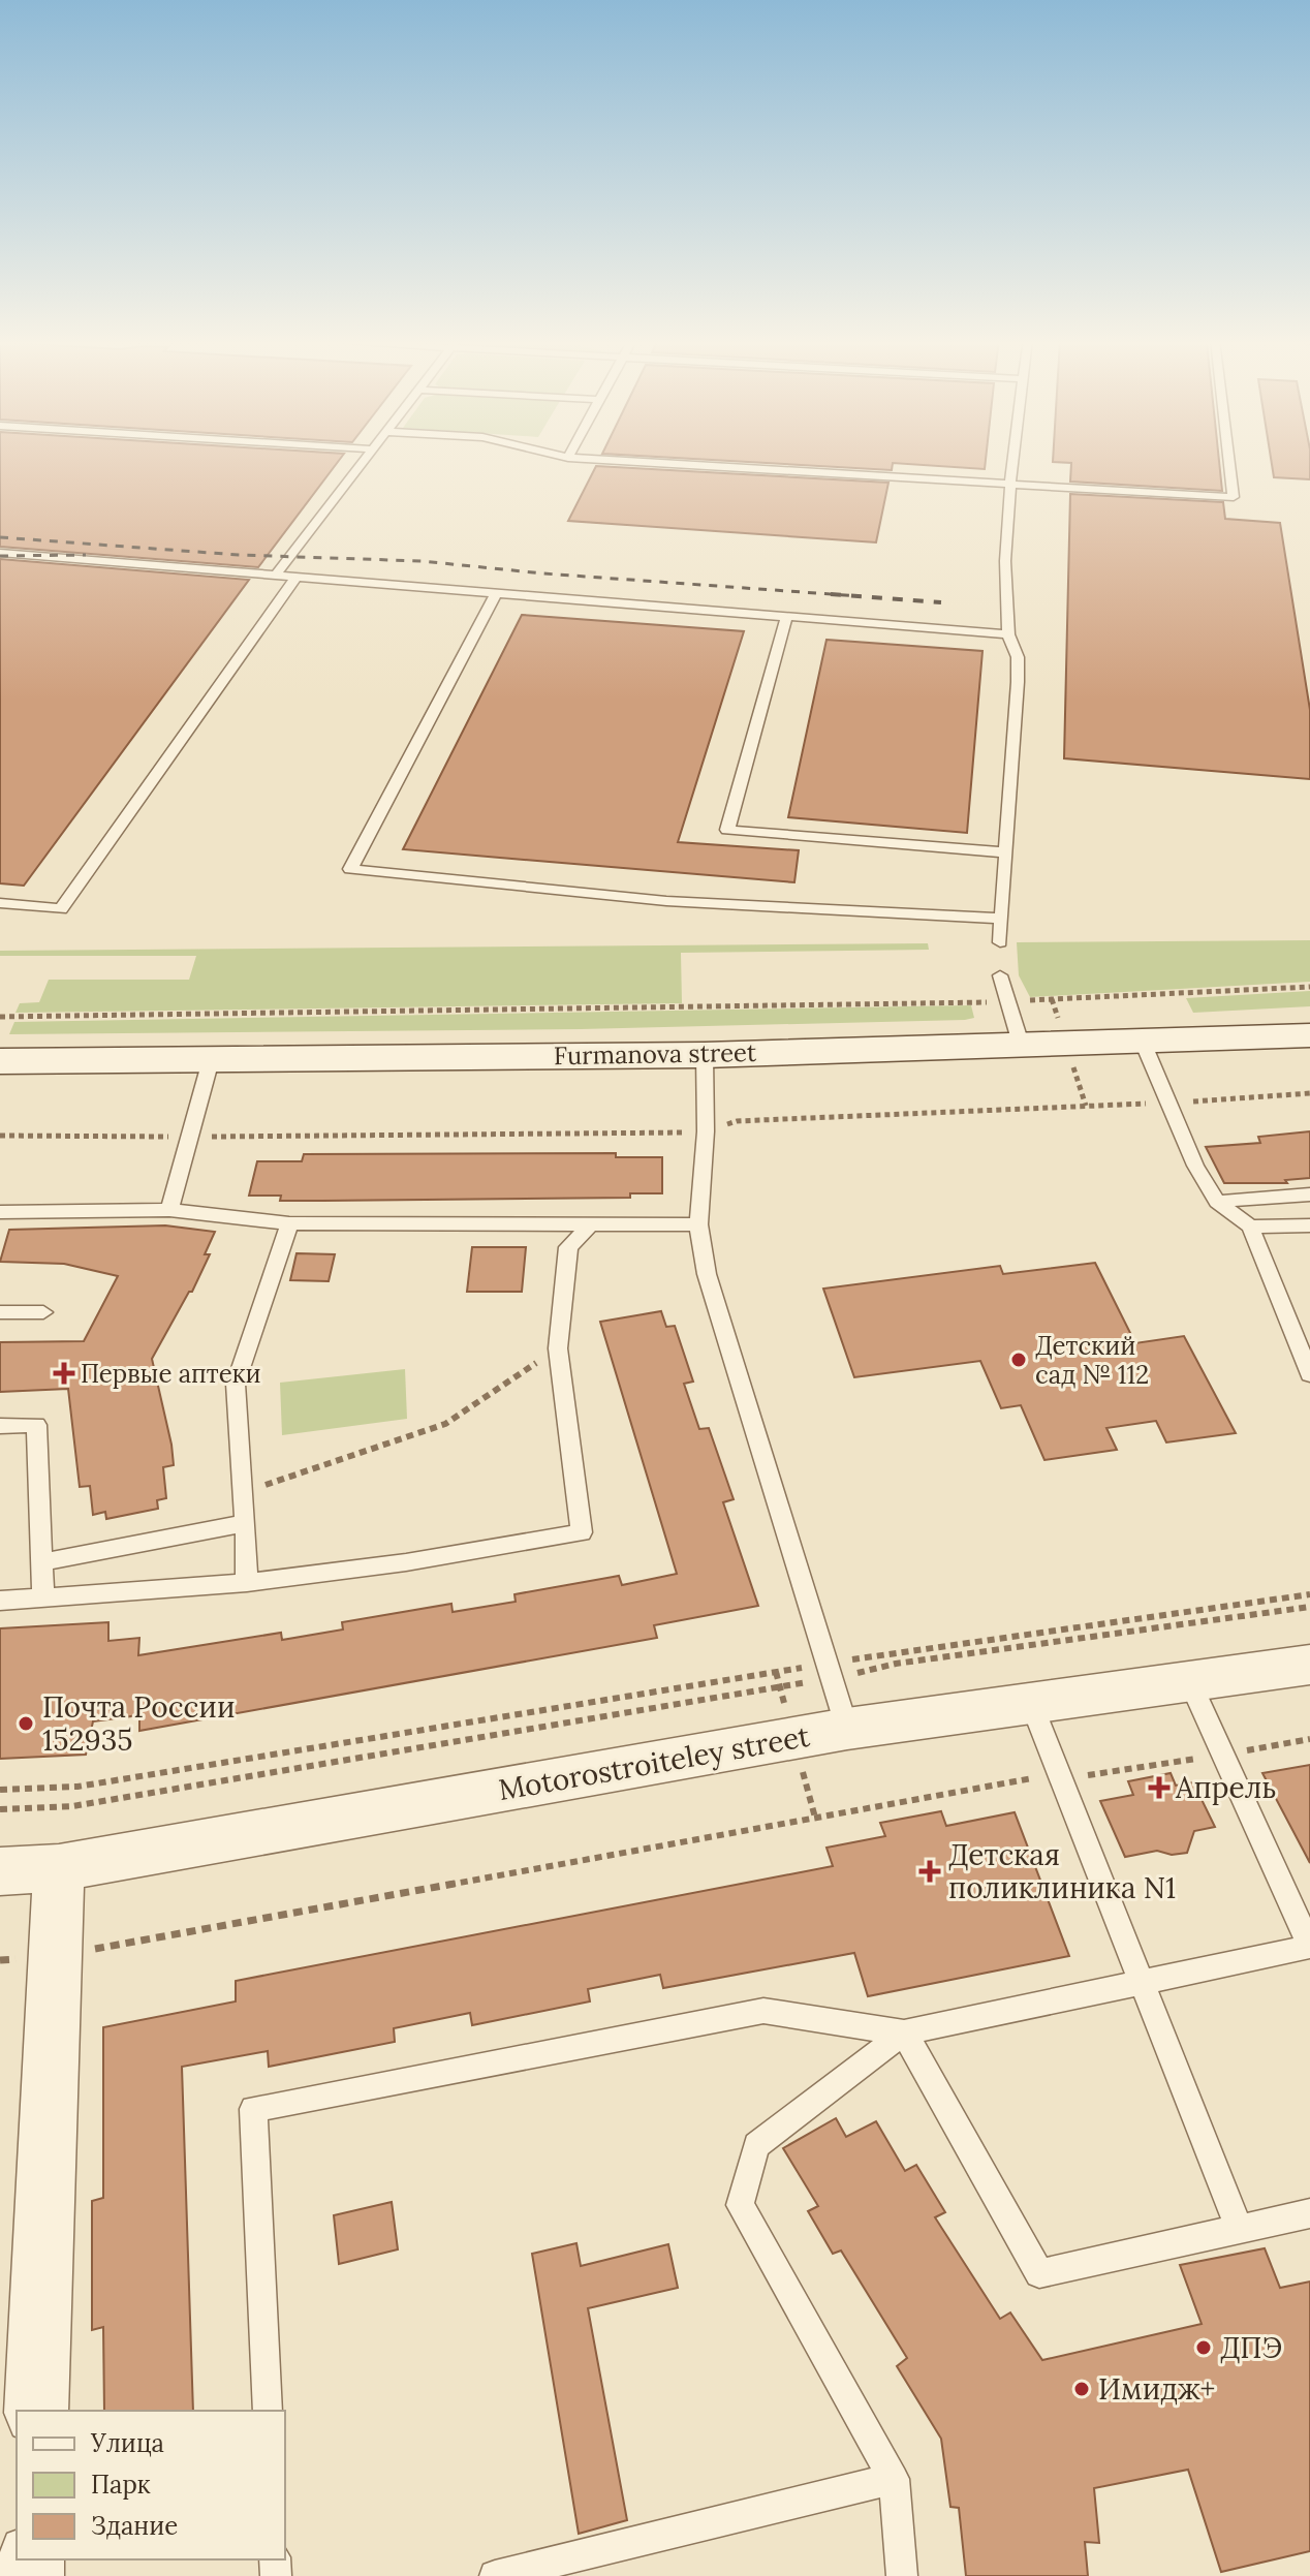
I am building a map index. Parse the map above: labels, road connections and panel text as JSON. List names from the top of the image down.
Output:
{
  "streets": {
    "main road": ["Furmanova street"],
    "street": ["Motorostroiteley street"]
  },
  "places": {
    "other": [
      "Детский сад № 112",
      "Почта России 152935",
      "ДПЭ",
      "Имидж+"
    ],
    "health": ["Первые аптеки", "Апрель", "Детская поликлиника N1"]
  },
  "legend": ["Улица", "Парк", "Здание"]
}
